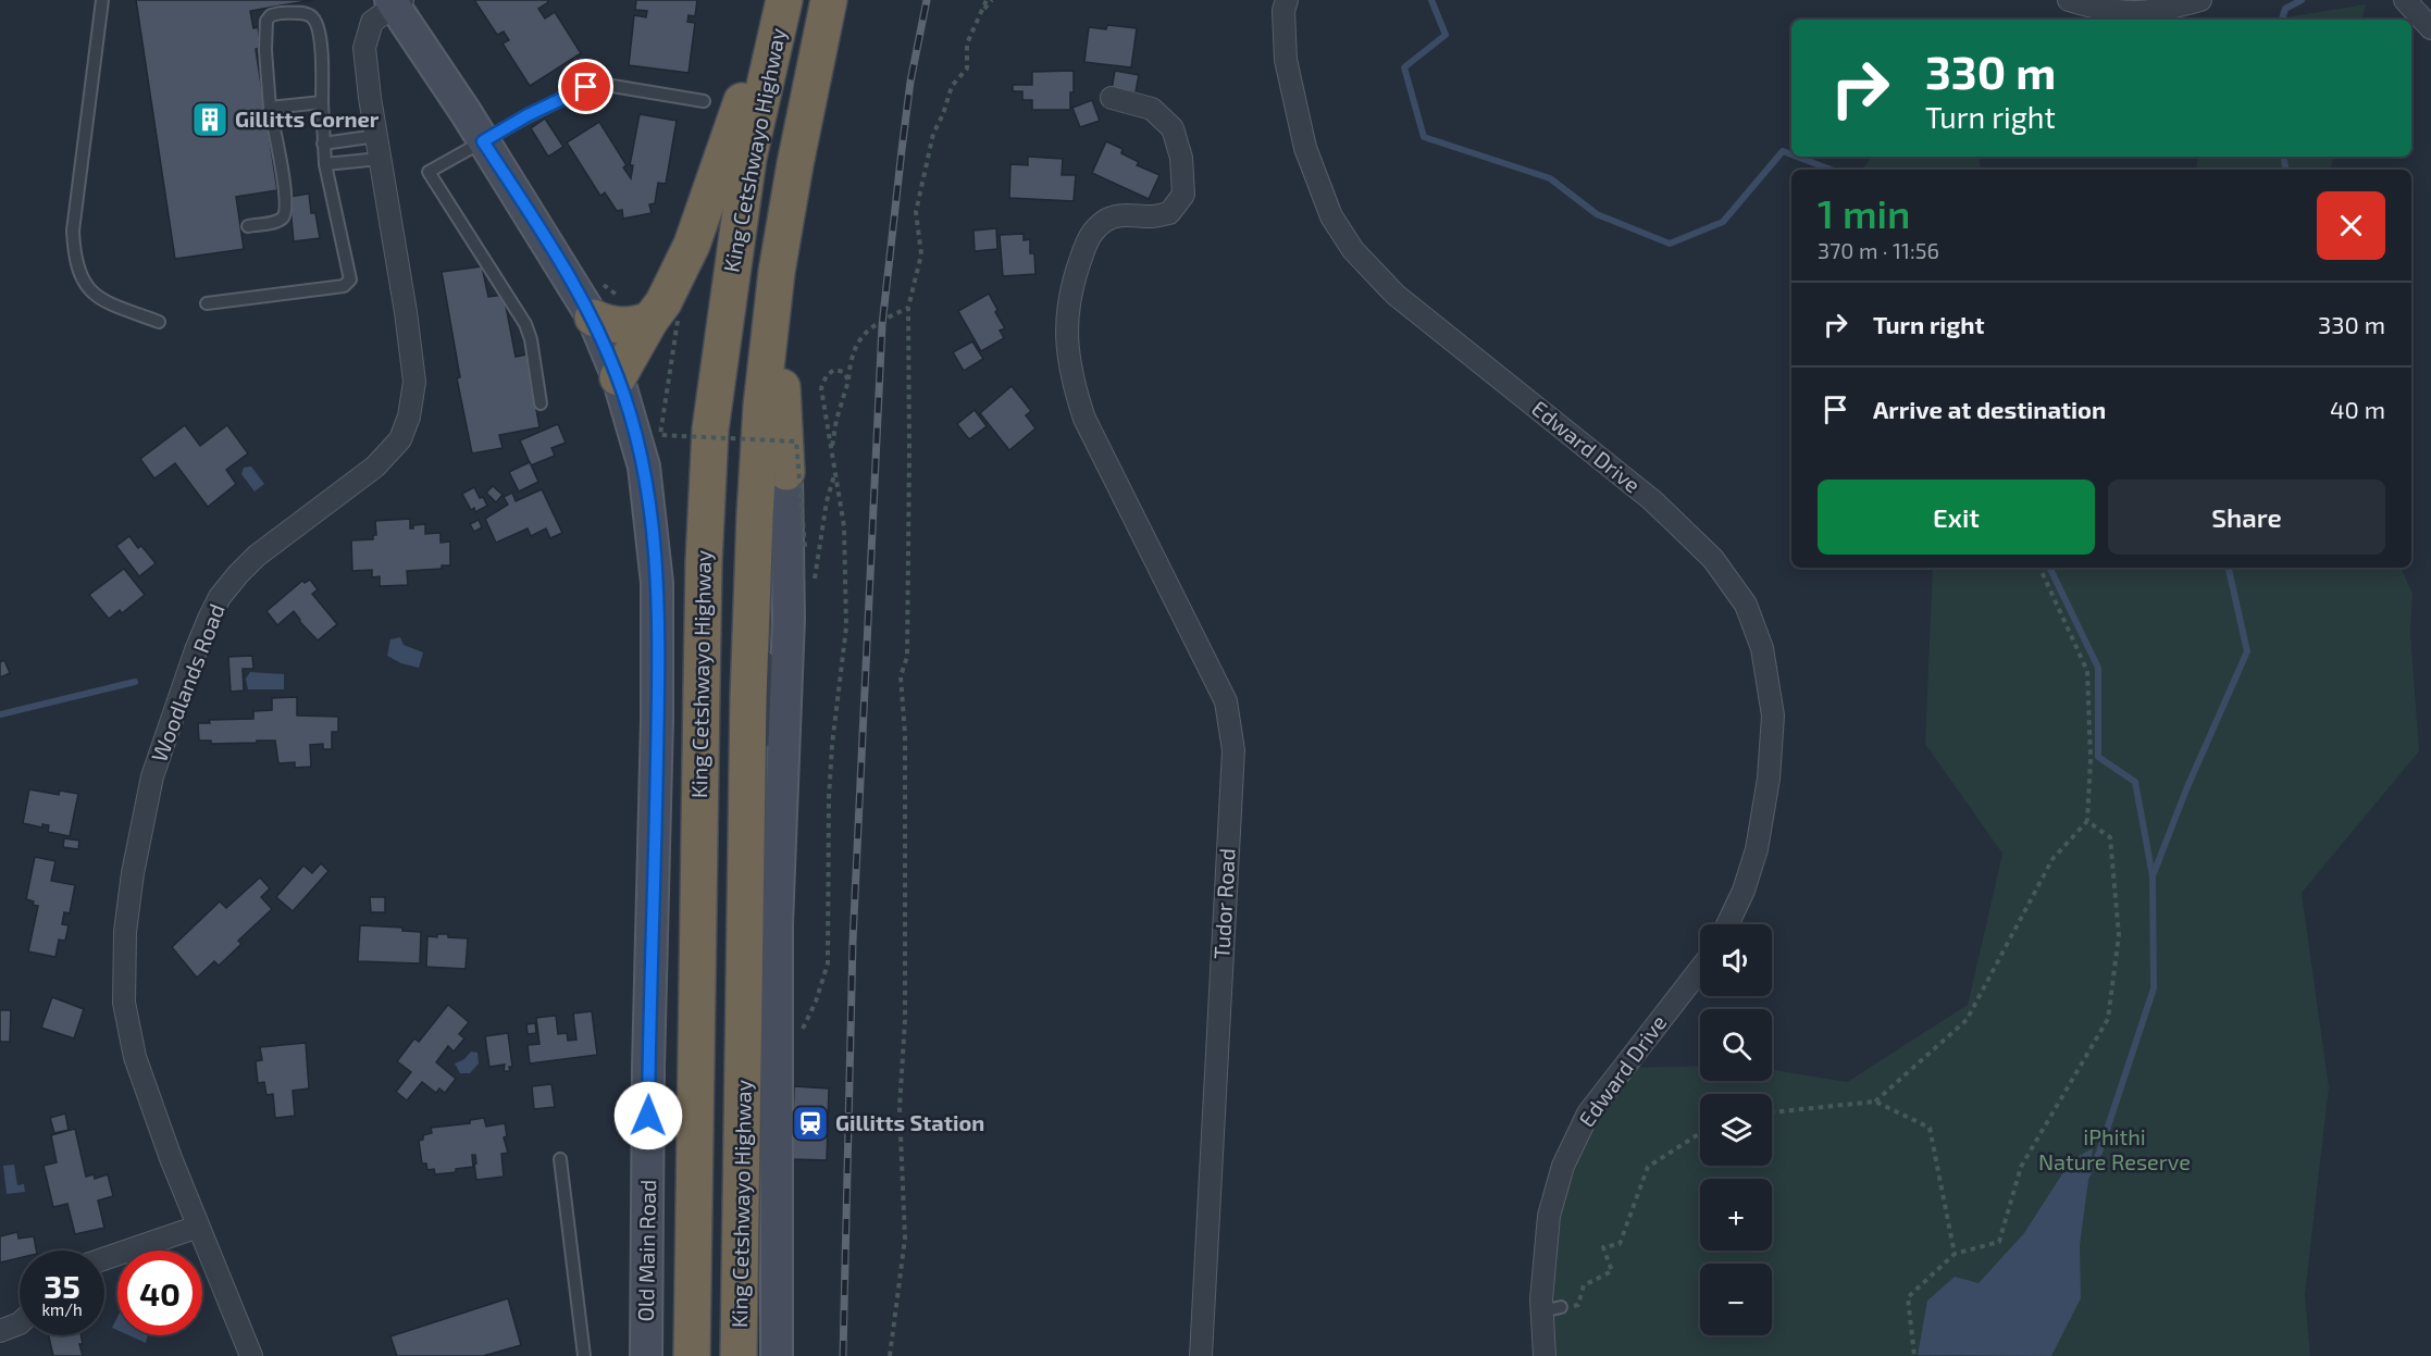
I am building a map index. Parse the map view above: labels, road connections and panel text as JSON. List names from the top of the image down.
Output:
{
  "streets": {
    "highway": ["King Cetshwayo Highway"],
    "street": [
      "Edward Drive",
      "Woodlands Road",
      "Tudor Road",
      "Old Main Road"
    ]
  },
  "crossings": [
    ["Woodlands Road", "Old Main Road"]
  ],
  "parks": ["iPhithi Nature Reserve"],
  "places": {
    "building": ["Gillitts Corner"],
    "station": ["Gillitts Station"]
  },
  "page": {
    "turn": ["330 m", "Turn right"],
    "heading": ["1 min", "370 m · 11:56"],
    "list": [
      {
        "name": "Turn right",
        "value": "330 m"
      },
      {
        "name": "Arrive at destination",
        "value": "40 m"
      }
    ],
    "buttons": ["Exit", "Share"],
    "map_buttons": ["+", "−"],
    "speed": "35 km/h",
    "limit": "40"
  }
}
